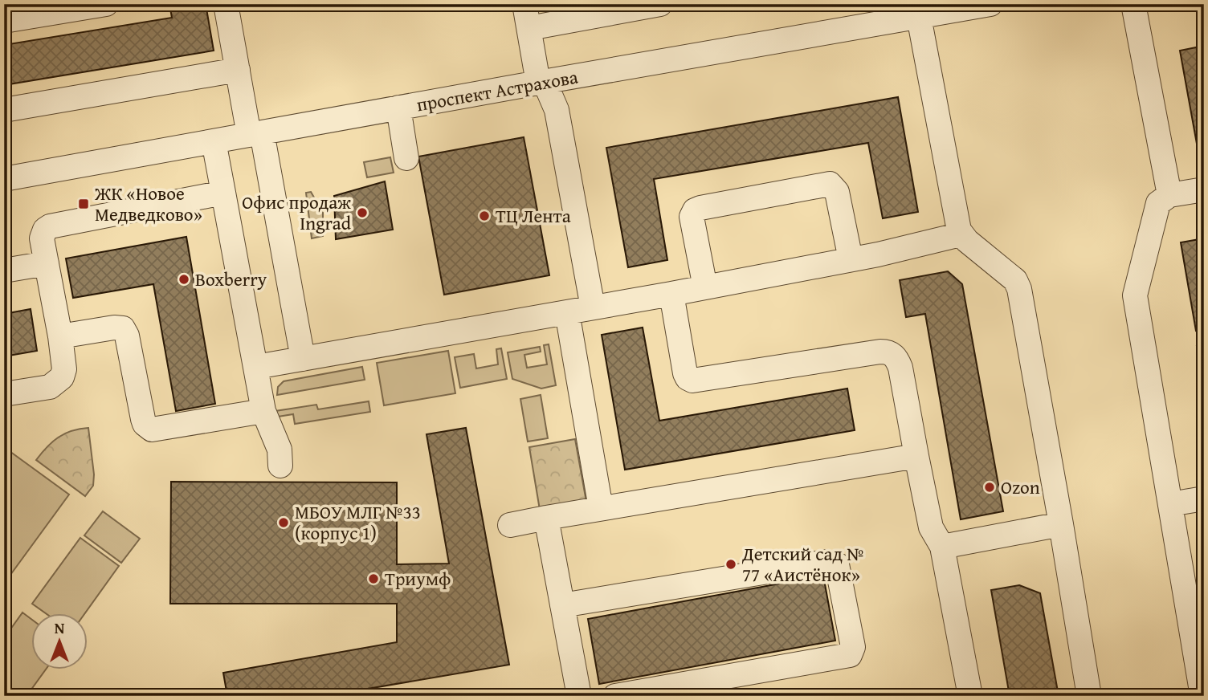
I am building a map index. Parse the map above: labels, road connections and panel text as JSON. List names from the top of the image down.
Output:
{
  "streets": {
    "street": ["проспект Астрахова"]
  },
  "places": {
    "transit": ["ЖК «Новое Медведково»"],
    "other": [
      "Офис продаж Ingrad",
      "ТЦ Лента",
      "Boxberry",
      "Ozon",
      "МБОУ МЛГ №33 (корпус 1)",
      "Детский сад № 77 «Аистёнок»",
      "Триумф"
    ]
  },
  "north": "top"
}
